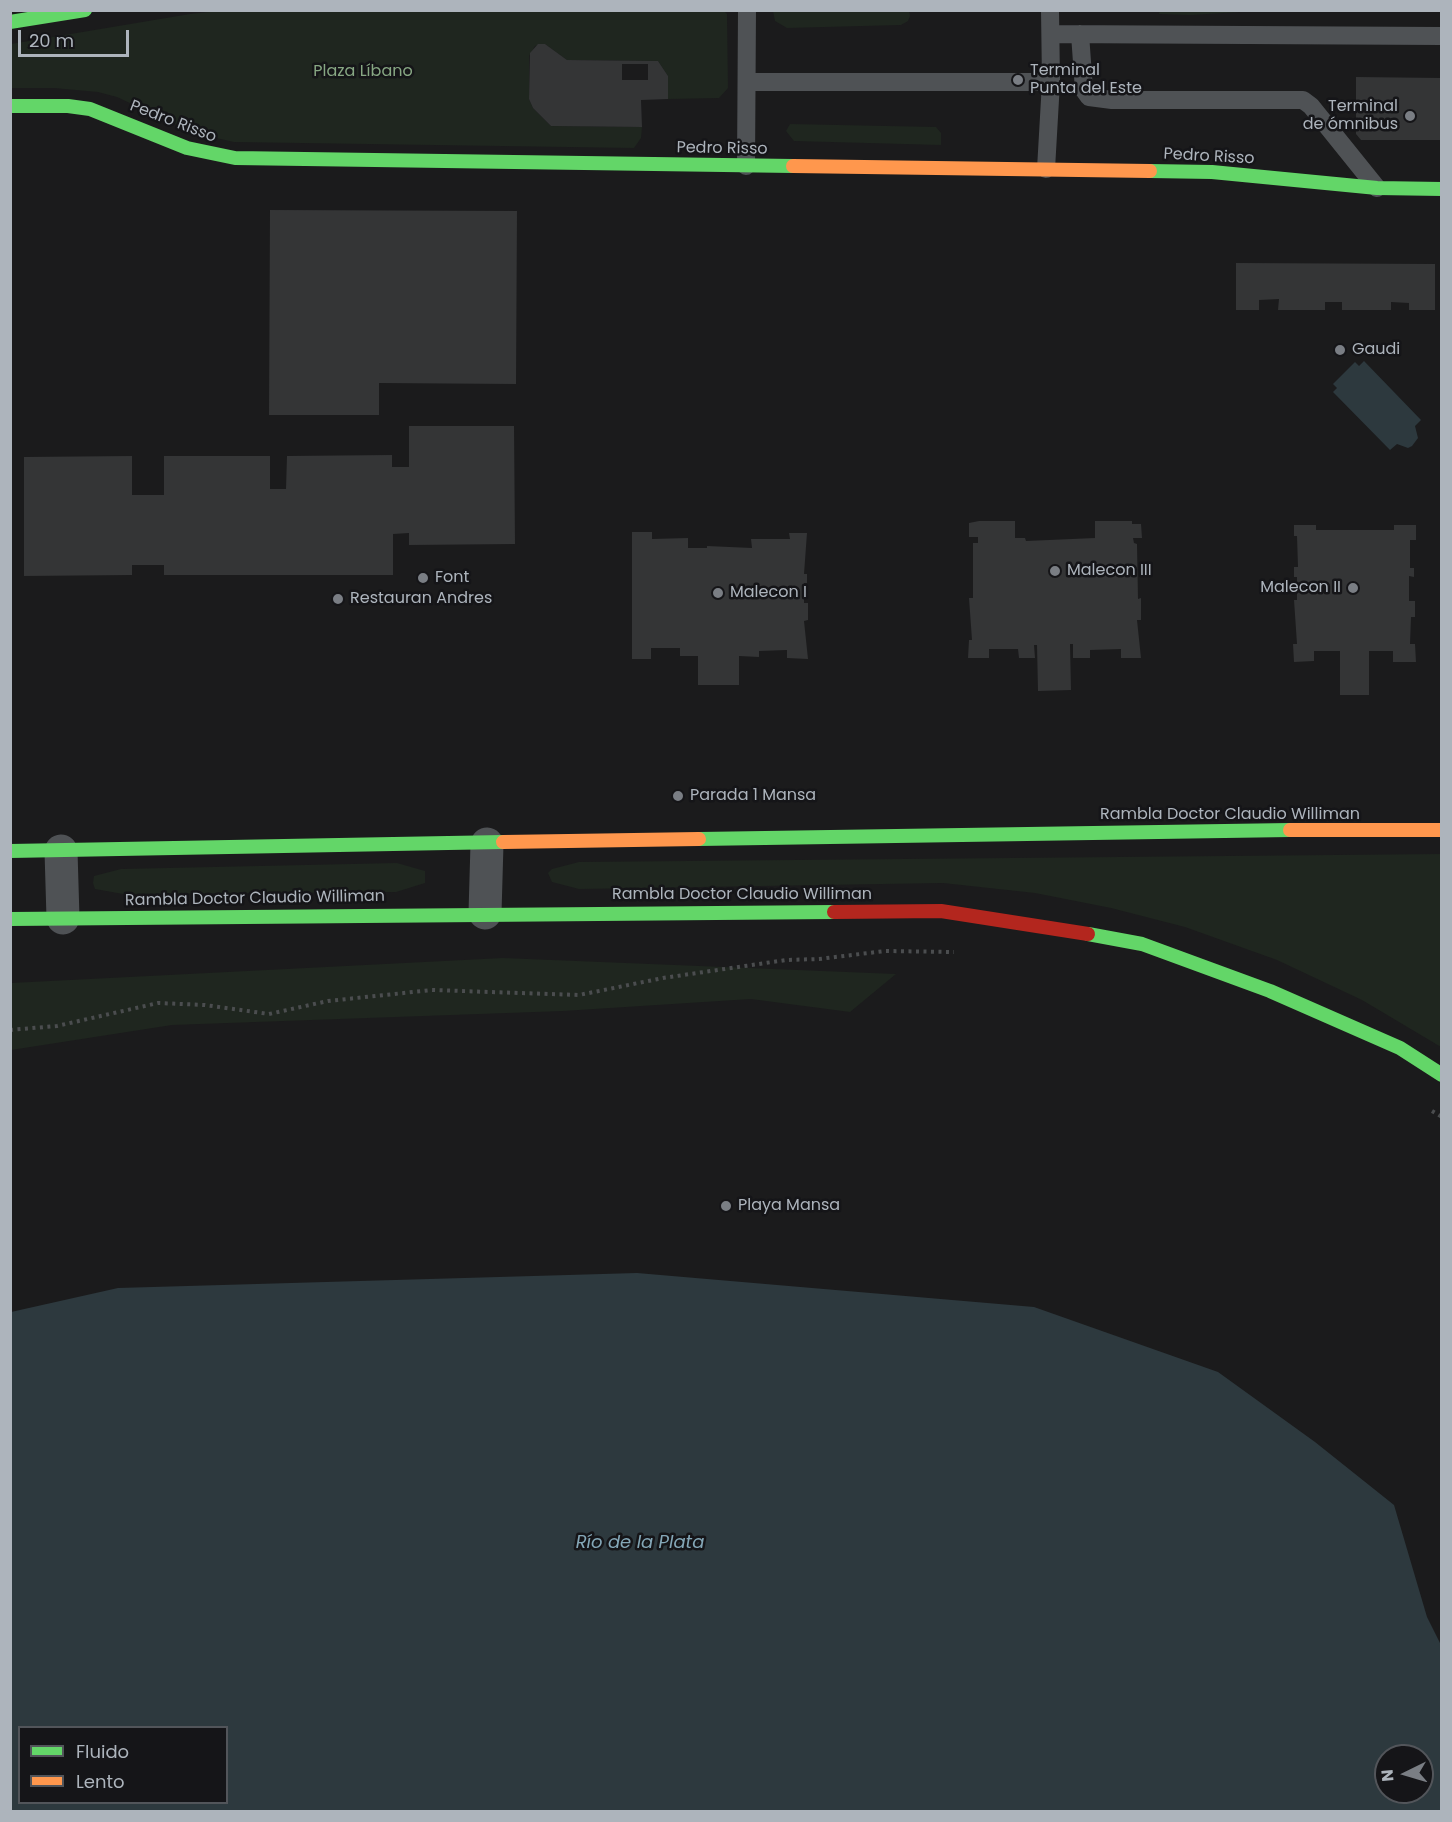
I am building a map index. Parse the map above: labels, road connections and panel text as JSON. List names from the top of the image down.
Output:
{
  "streets": {
    "main road": ["Pedro Risso", "Rambla Doctor Claudio Williman"]
  },
  "water": ["Río de la Plata"],
  "parks": ["Plaza Líbano"],
  "places": [
    "Terminal Punta del Este",
    "Terminal de ómnibus",
    "Gaudi",
    "Malecon III",
    "Font",
    "Malecon II",
    "Malecon I",
    "Restauran Andres",
    "Parada 1 Mansa",
    "Playa Mansa"
  ],
  "legend": ["Fluido", "Lento"],
  "scale_bar": "20 m",
  "north": "left"
}
